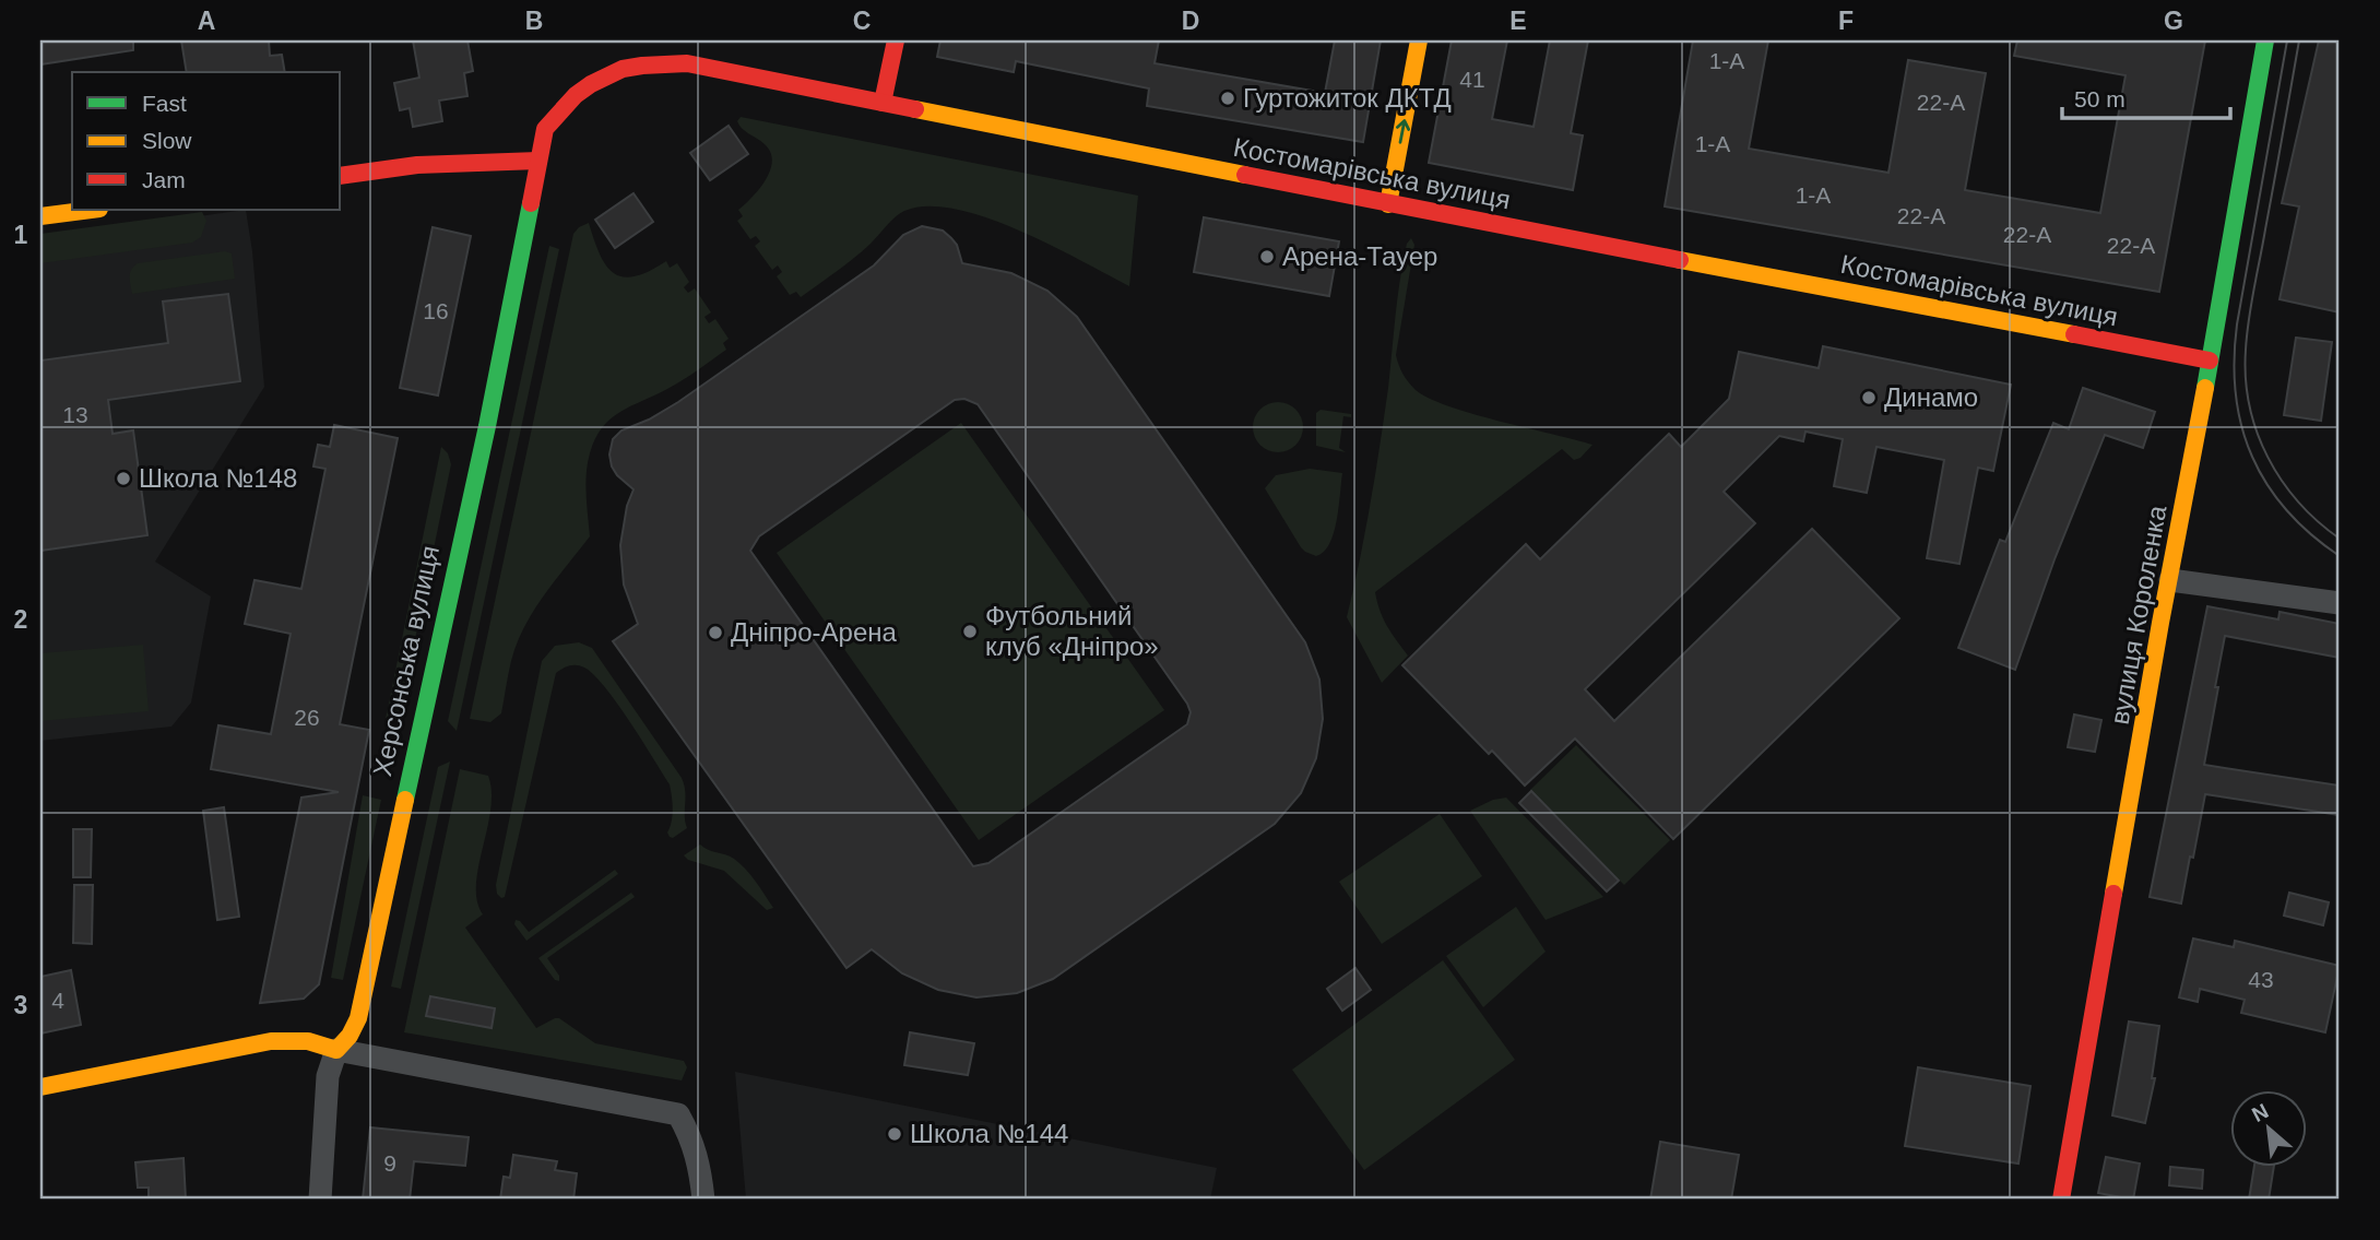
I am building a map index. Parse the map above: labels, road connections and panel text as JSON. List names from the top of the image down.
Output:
{
  "streets": {
    "street": ["Костомарівська вулиця", "вулиця Короленка", "Херсонська вулиця"]
  },
  "crossings": [
    ["Костомарівська вулиця", "вулиця Короленка"],
    ["Костомарівська вулиця", "Херсонська вулиця"]
  ],
  "places": [
    "Гуртожиток ДКТД",
    "Арена-Тауер",
    "Динамо",
    "Школа №148",
    "Футбольний клуб «Дніпро»",
    "Дніпро-Арена",
    "Школа №144"
  ],
  "house_numbers": [
    "1-А",
    "41",
    "22-А",
    "1-А",
    "1-А",
    "22-А",
    "22-А",
    "22-А",
    "16",
    "13",
    "26",
    "43",
    "4",
    "9"
  ],
  "legend": ["Fast", "Slow", "Jam"],
  "scale_bar": "50 m",
  "north": "top left",
  "grid": {
    "columns": [
      "A",
      "B",
      "C",
      "D",
      "E",
      "F",
      "G"
    ],
    "rows": ["1", "2", "3"]
  }
}
